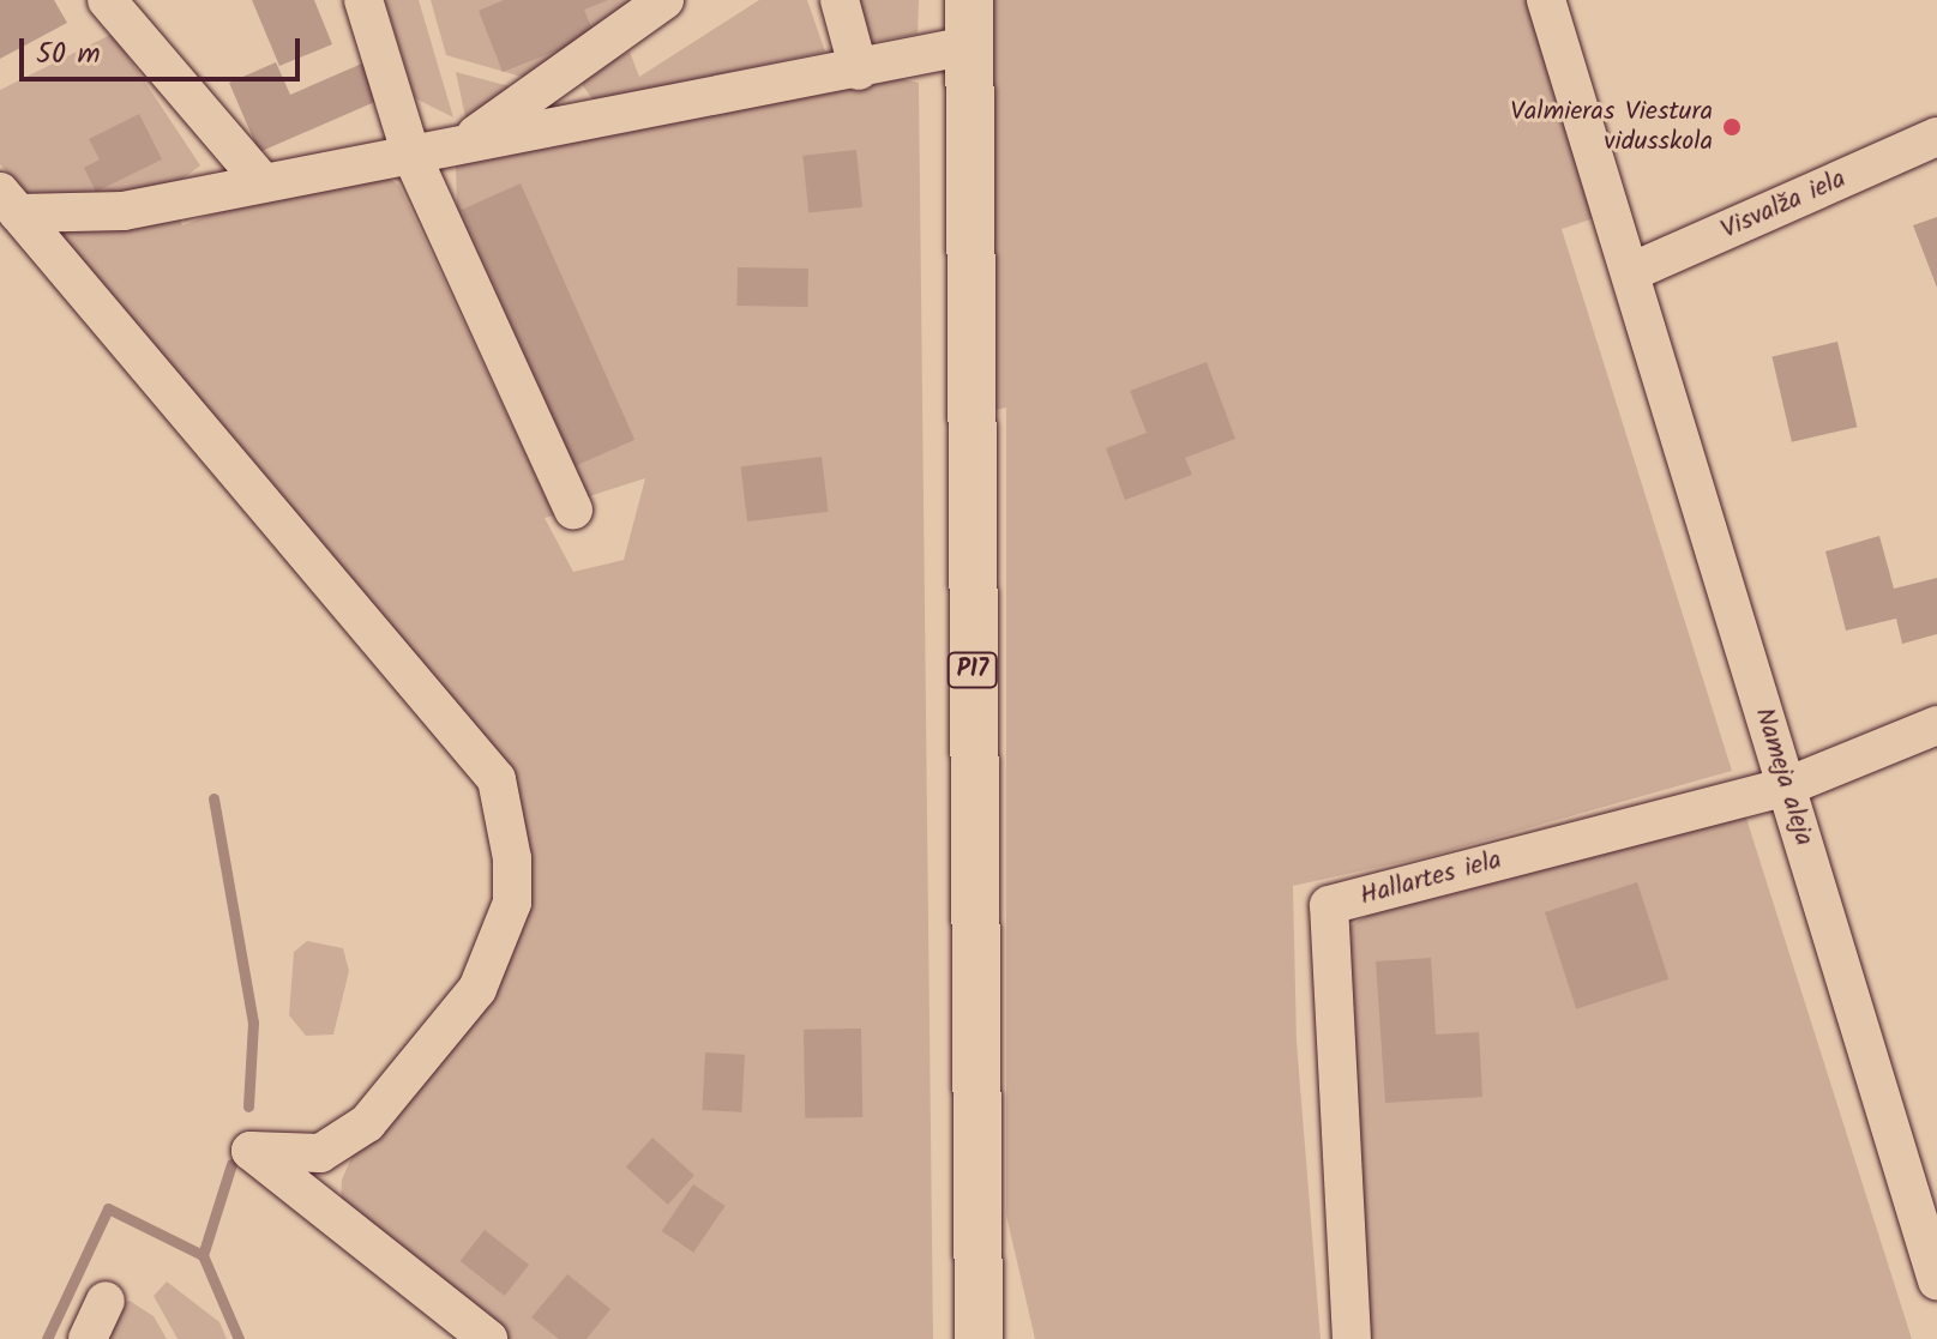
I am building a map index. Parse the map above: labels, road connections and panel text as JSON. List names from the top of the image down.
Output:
{
  "streets": {
    "main road": ["P17"],
    "street": ["Visvalža iela", "Nameja aleja", "Hallartes iela"]
  },
  "crossings": [
    ["Visvalža iela", "Nameja aleja"],
    ["Nameja aleja", "Hallartes iela"]
  ],
  "places": ["Valmieras Viestura vidusskola"],
  "scale_bar": "50 m"
}
